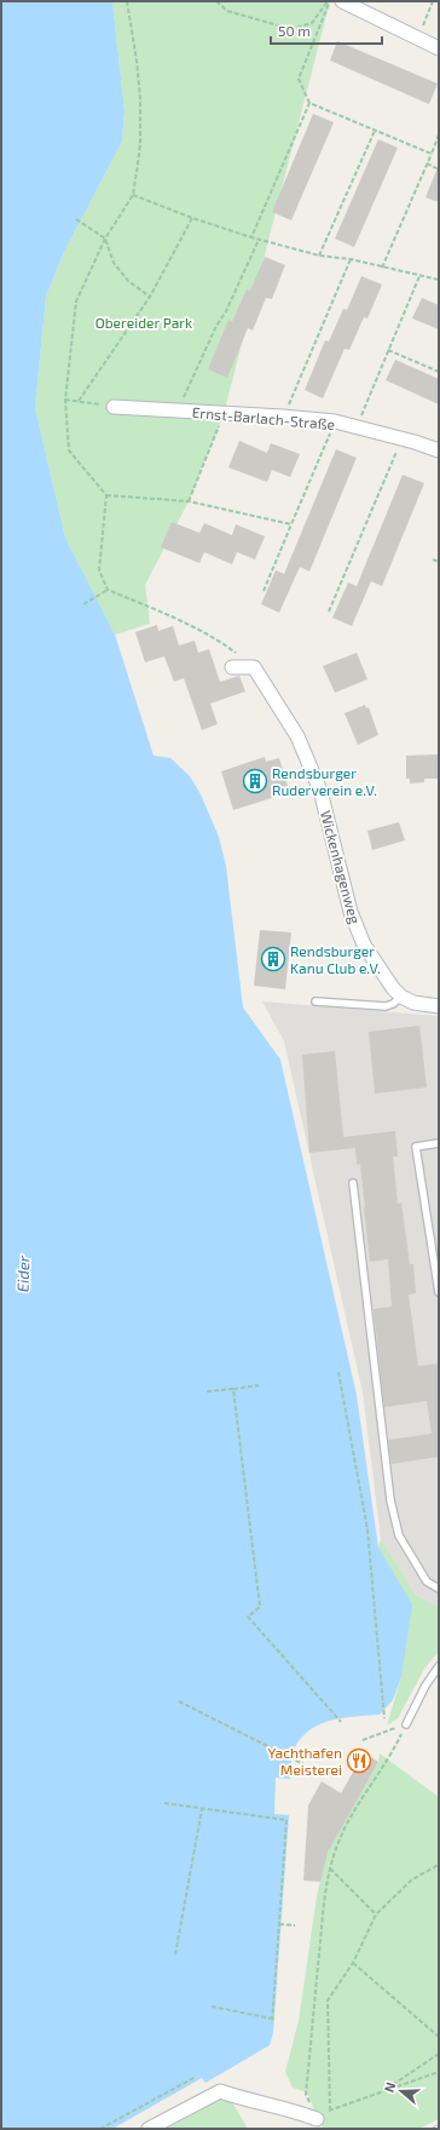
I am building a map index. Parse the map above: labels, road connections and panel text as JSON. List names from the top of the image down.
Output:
{
  "streets": {
    "street": ["Ernst-Barlach-Straße", "Wickenhagenweg"]
  },
  "water": ["Eider"],
  "parks": ["Obereider Park"],
  "places": {
    "building": ["Rendsburger Ruderverein e.V.", "Rendsburger Kanu Club e.V."],
    "restaurant": ["Yachthafen Meisterei"]
  },
  "scale_bar": "50 m",
  "north": "left"
}
